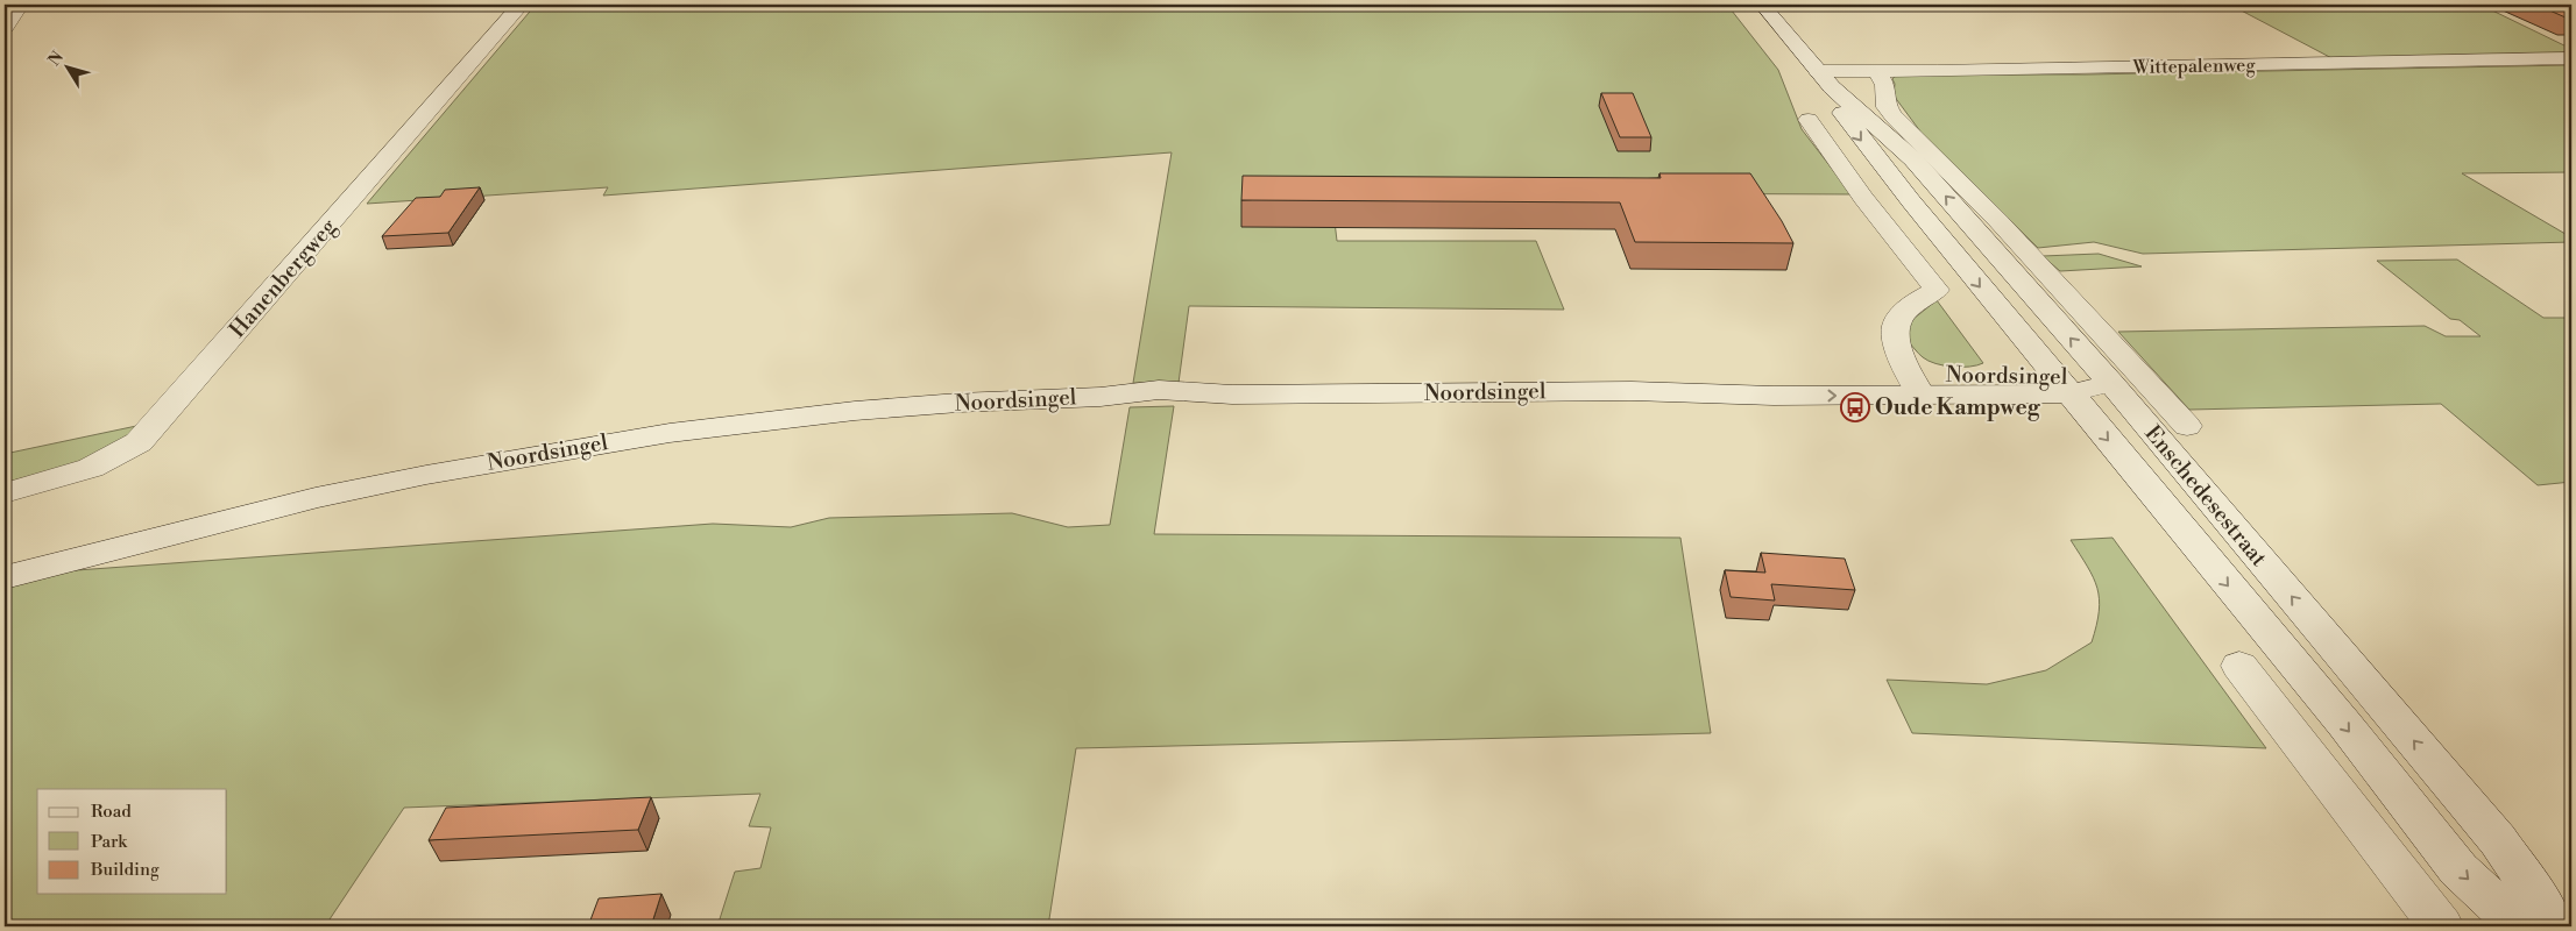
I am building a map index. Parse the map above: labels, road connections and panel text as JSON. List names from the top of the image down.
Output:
{
  "streets": {
    "street": [
      "Wittepalenweg",
      "Hanenbergweg",
      "Noordsingel",
      "Enschedesestraat"
    ]
  },
  "crossings": [
    ["Wittepalenweg", "Enschedesestraat"],
    ["Noordsingel", "Enschedesestraat"]
  ],
  "places": {
    "bus stop": ["Oude Kampweg"]
  },
  "legend": ["Road", "Park", "Building"],
  "north": "top left"
}
